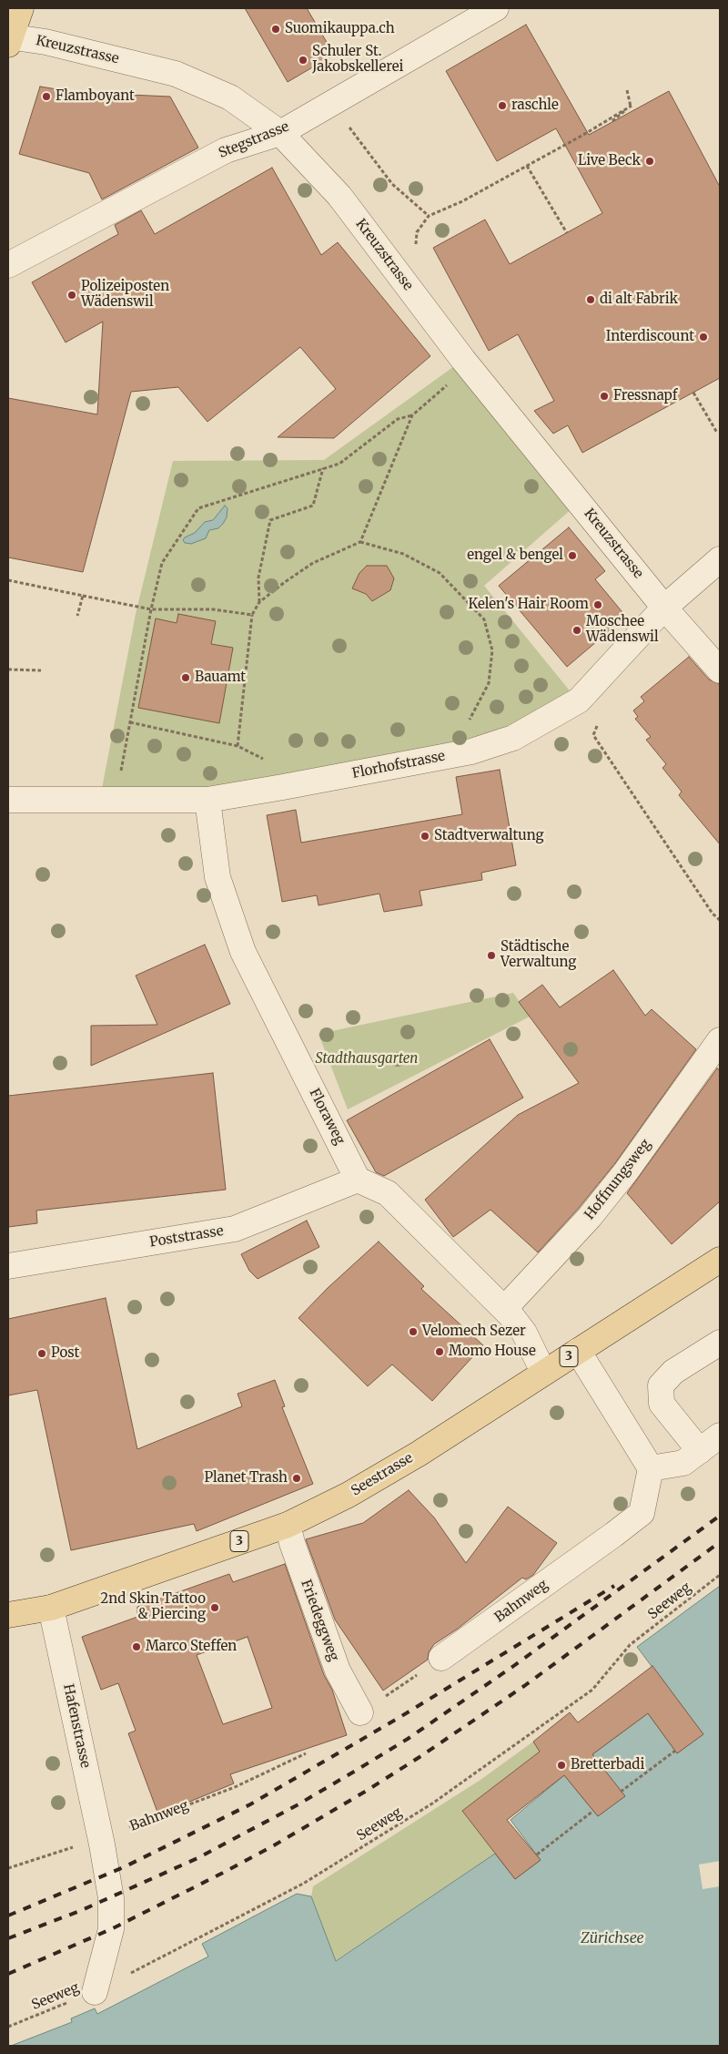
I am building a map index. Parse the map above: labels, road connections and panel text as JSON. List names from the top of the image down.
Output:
{
  "streets": {
    "main road": ["3", "Seestrasse"],
    "street": [
      "Kreuzstrasse",
      "Stegstrasse",
      "Florhofstrasse",
      "Floraweg",
      "Hoffnungsweg",
      "Poststrasse",
      "Bahnweg",
      "Friedeggweg",
      "Hafenstrasse"
    ],
    "path": ["Seeweg"]
  },
  "crossings": [
    ["Kreuzstrasse", "Stegstrasse"],
    ["Kreuzstrasse", "Florhofstrasse"],
    ["Florhofstrasse", "Floraweg"],
    ["Floraweg", "Poststrasse"],
    ["Seestrasse", "Friedeggweg"],
    ["Seestrasse", "Hafenstrasse"],
    ["Bahnweg", "Hafenstrasse"],
    ["Seeweg", "Hafenstrasse"]
  ],
  "water": ["Zürichsee"],
  "parks": ["Stadthausgarten"],
  "places": [
    "Suomikauppa.ch",
    "Schuler St. Jakobskellerei",
    "Flamboyant",
    "raschle",
    "Live Beck",
    "Polizeiposten Wädenswil",
    "di alt Fabrik",
    "Interdiscount",
    "Fressnapf",
    "engel & bengel",
    "Kelen's Hair Room",
    "Moschee Wädenswil",
    "Bauamt",
    "Stadtverwaltung",
    "Städtische Verwaltung",
    "Velomech Sezer",
    "Momo House",
    "Post",
    "Planet Trash",
    "2nd Skin Tattoo & Piercing",
    "Marco Steffen",
    "Bretterbadi"
  ]
}
